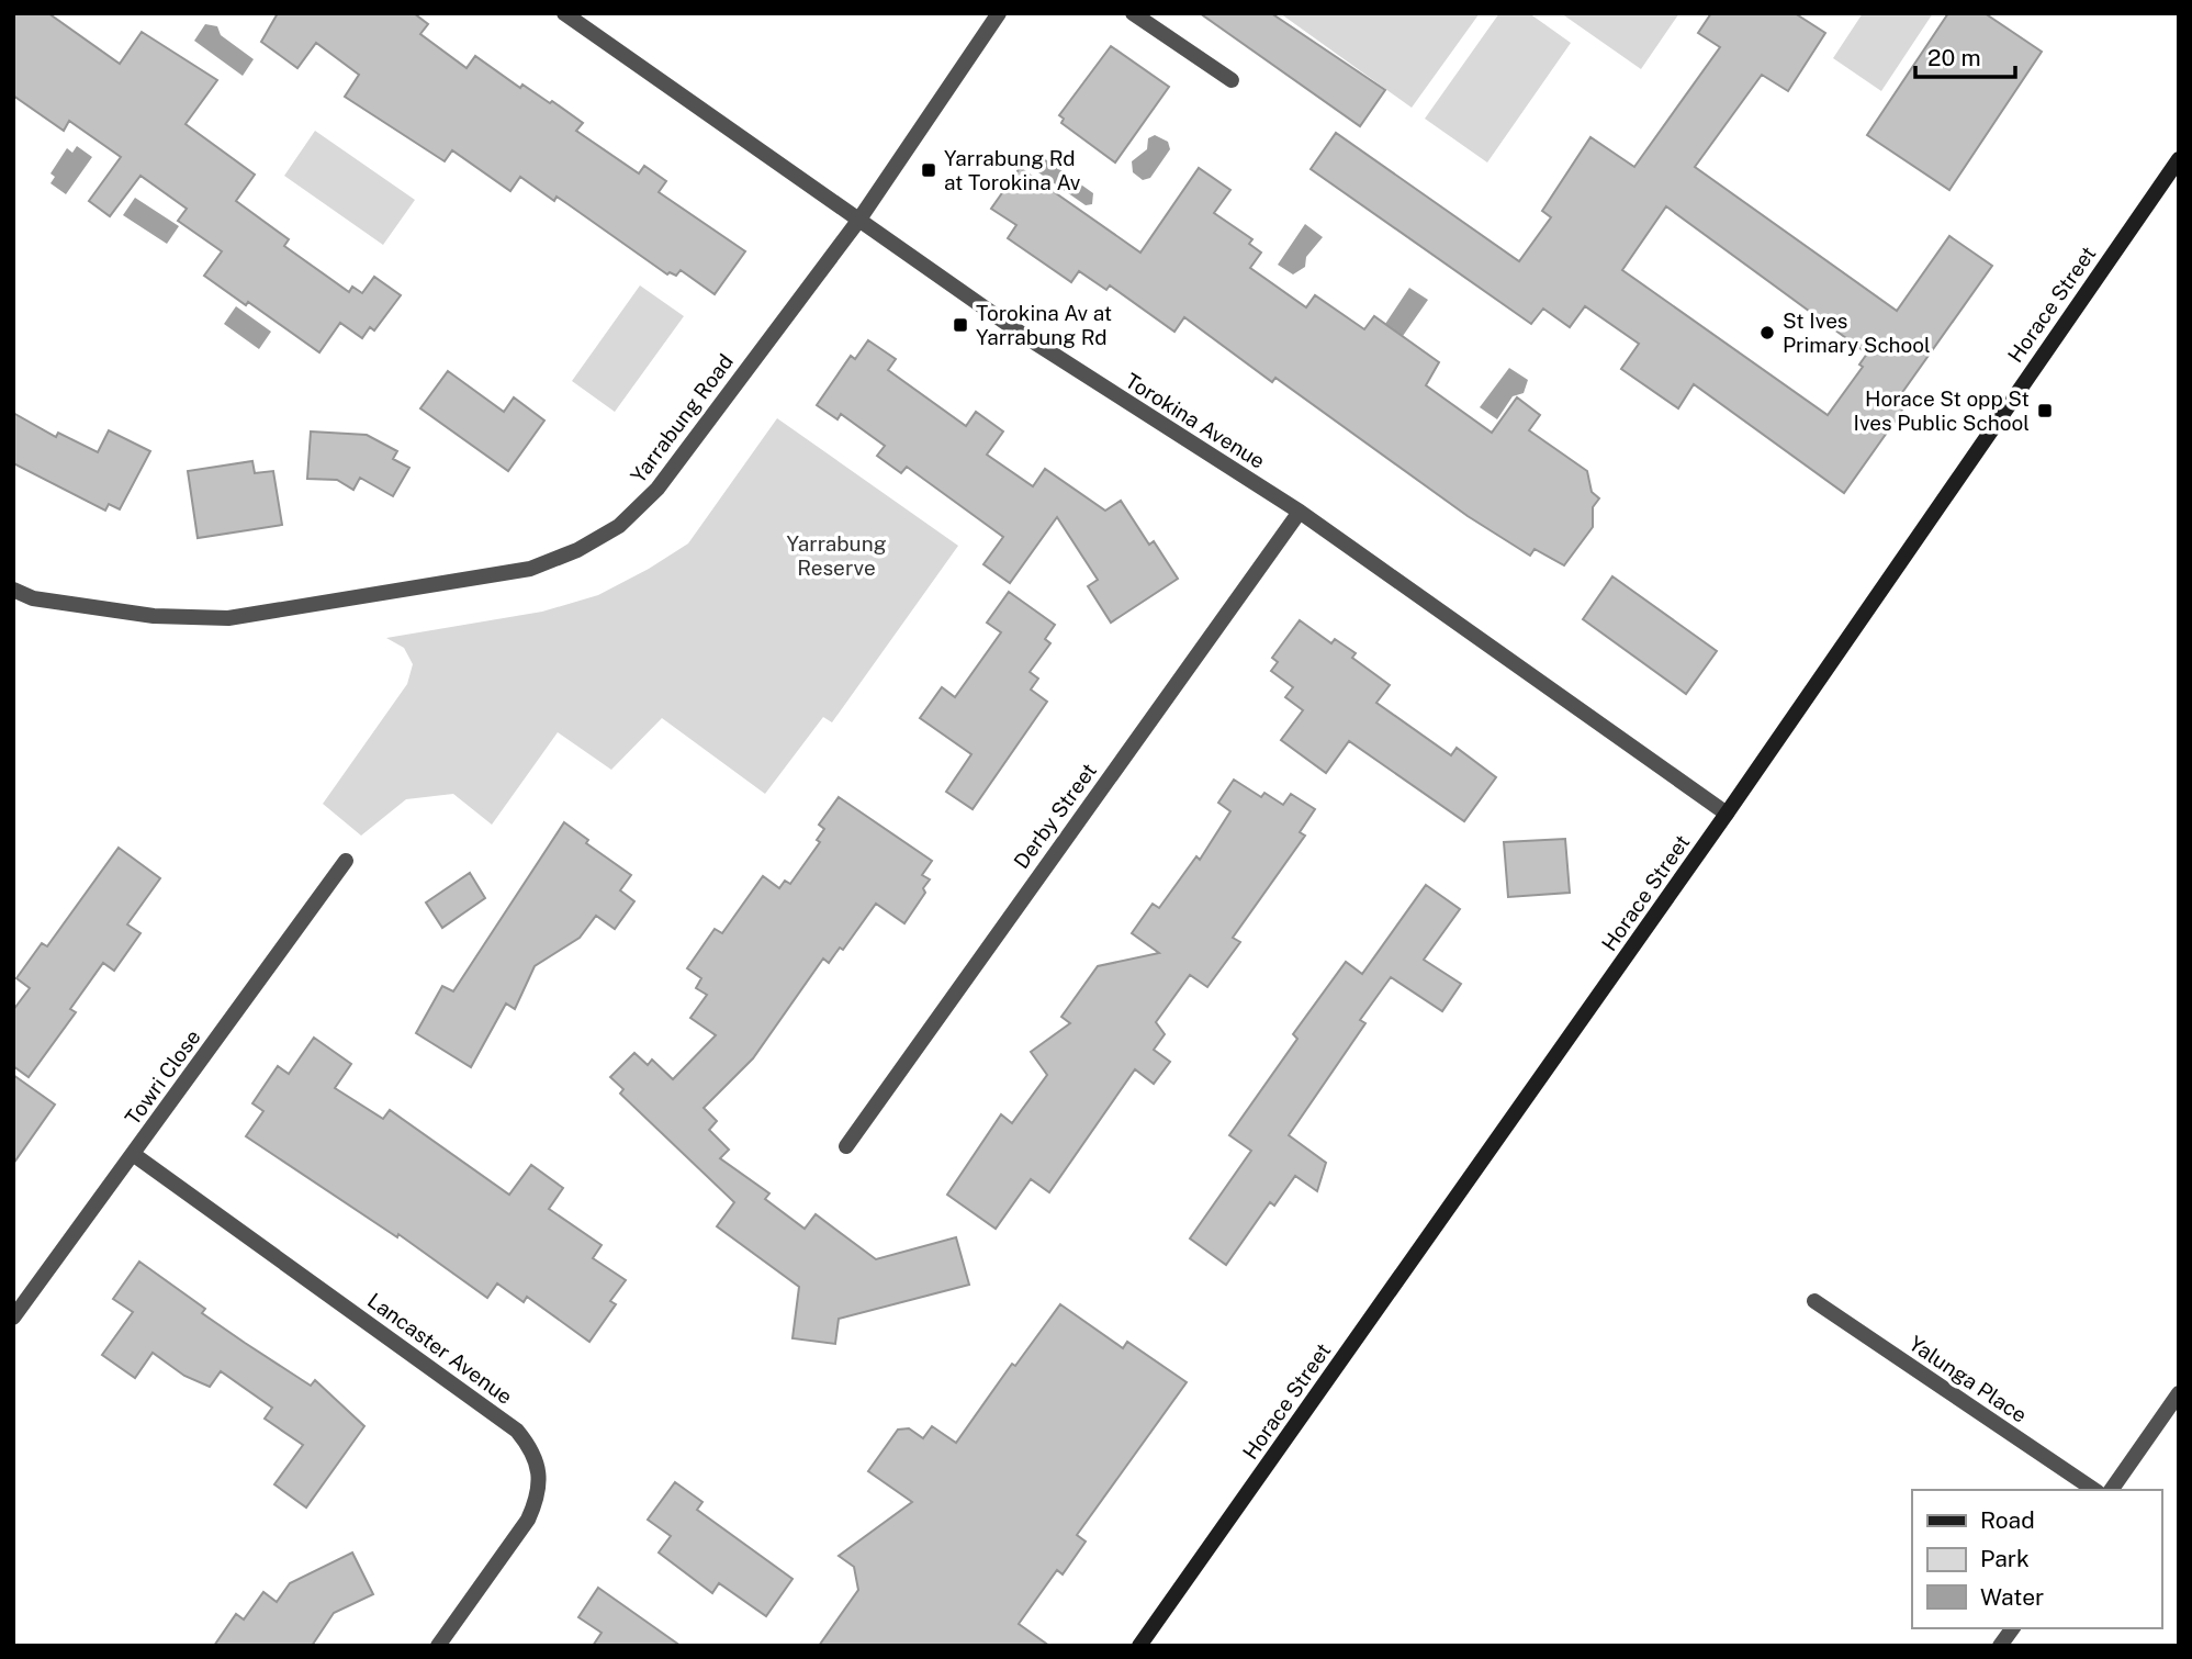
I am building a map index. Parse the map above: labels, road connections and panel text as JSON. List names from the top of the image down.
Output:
{
  "streets": {
    "main road": ["Horace Street"],
    "street": [
      "Yarrabung Road",
      "Torokina Avenue",
      "Derby Street",
      "Towri Close",
      "Lancaster Avenue",
      "Yalunga Place"
    ]
  },
  "crossings": [
    ["Horace Street", "Torokina Avenue"],
    ["Yarrabung Road", "Torokina Avenue"],
    ["Torokina Avenue", "Derby Street"],
    ["Towri Close", "Lancaster Avenue"]
  ],
  "parks": ["Yarrabung Reserve"],
  "places": {
    "transit": ["Yarrabung Rd at Torokina Av", "Torokina Av at Yarrabung Rd", "Horace St opp St Ives Public School"],
    "other": ["St Ives Primary School"]
  },
  "legend": ["Road", "Park", "Water"],
  "scale_bar": "20 m"
}
